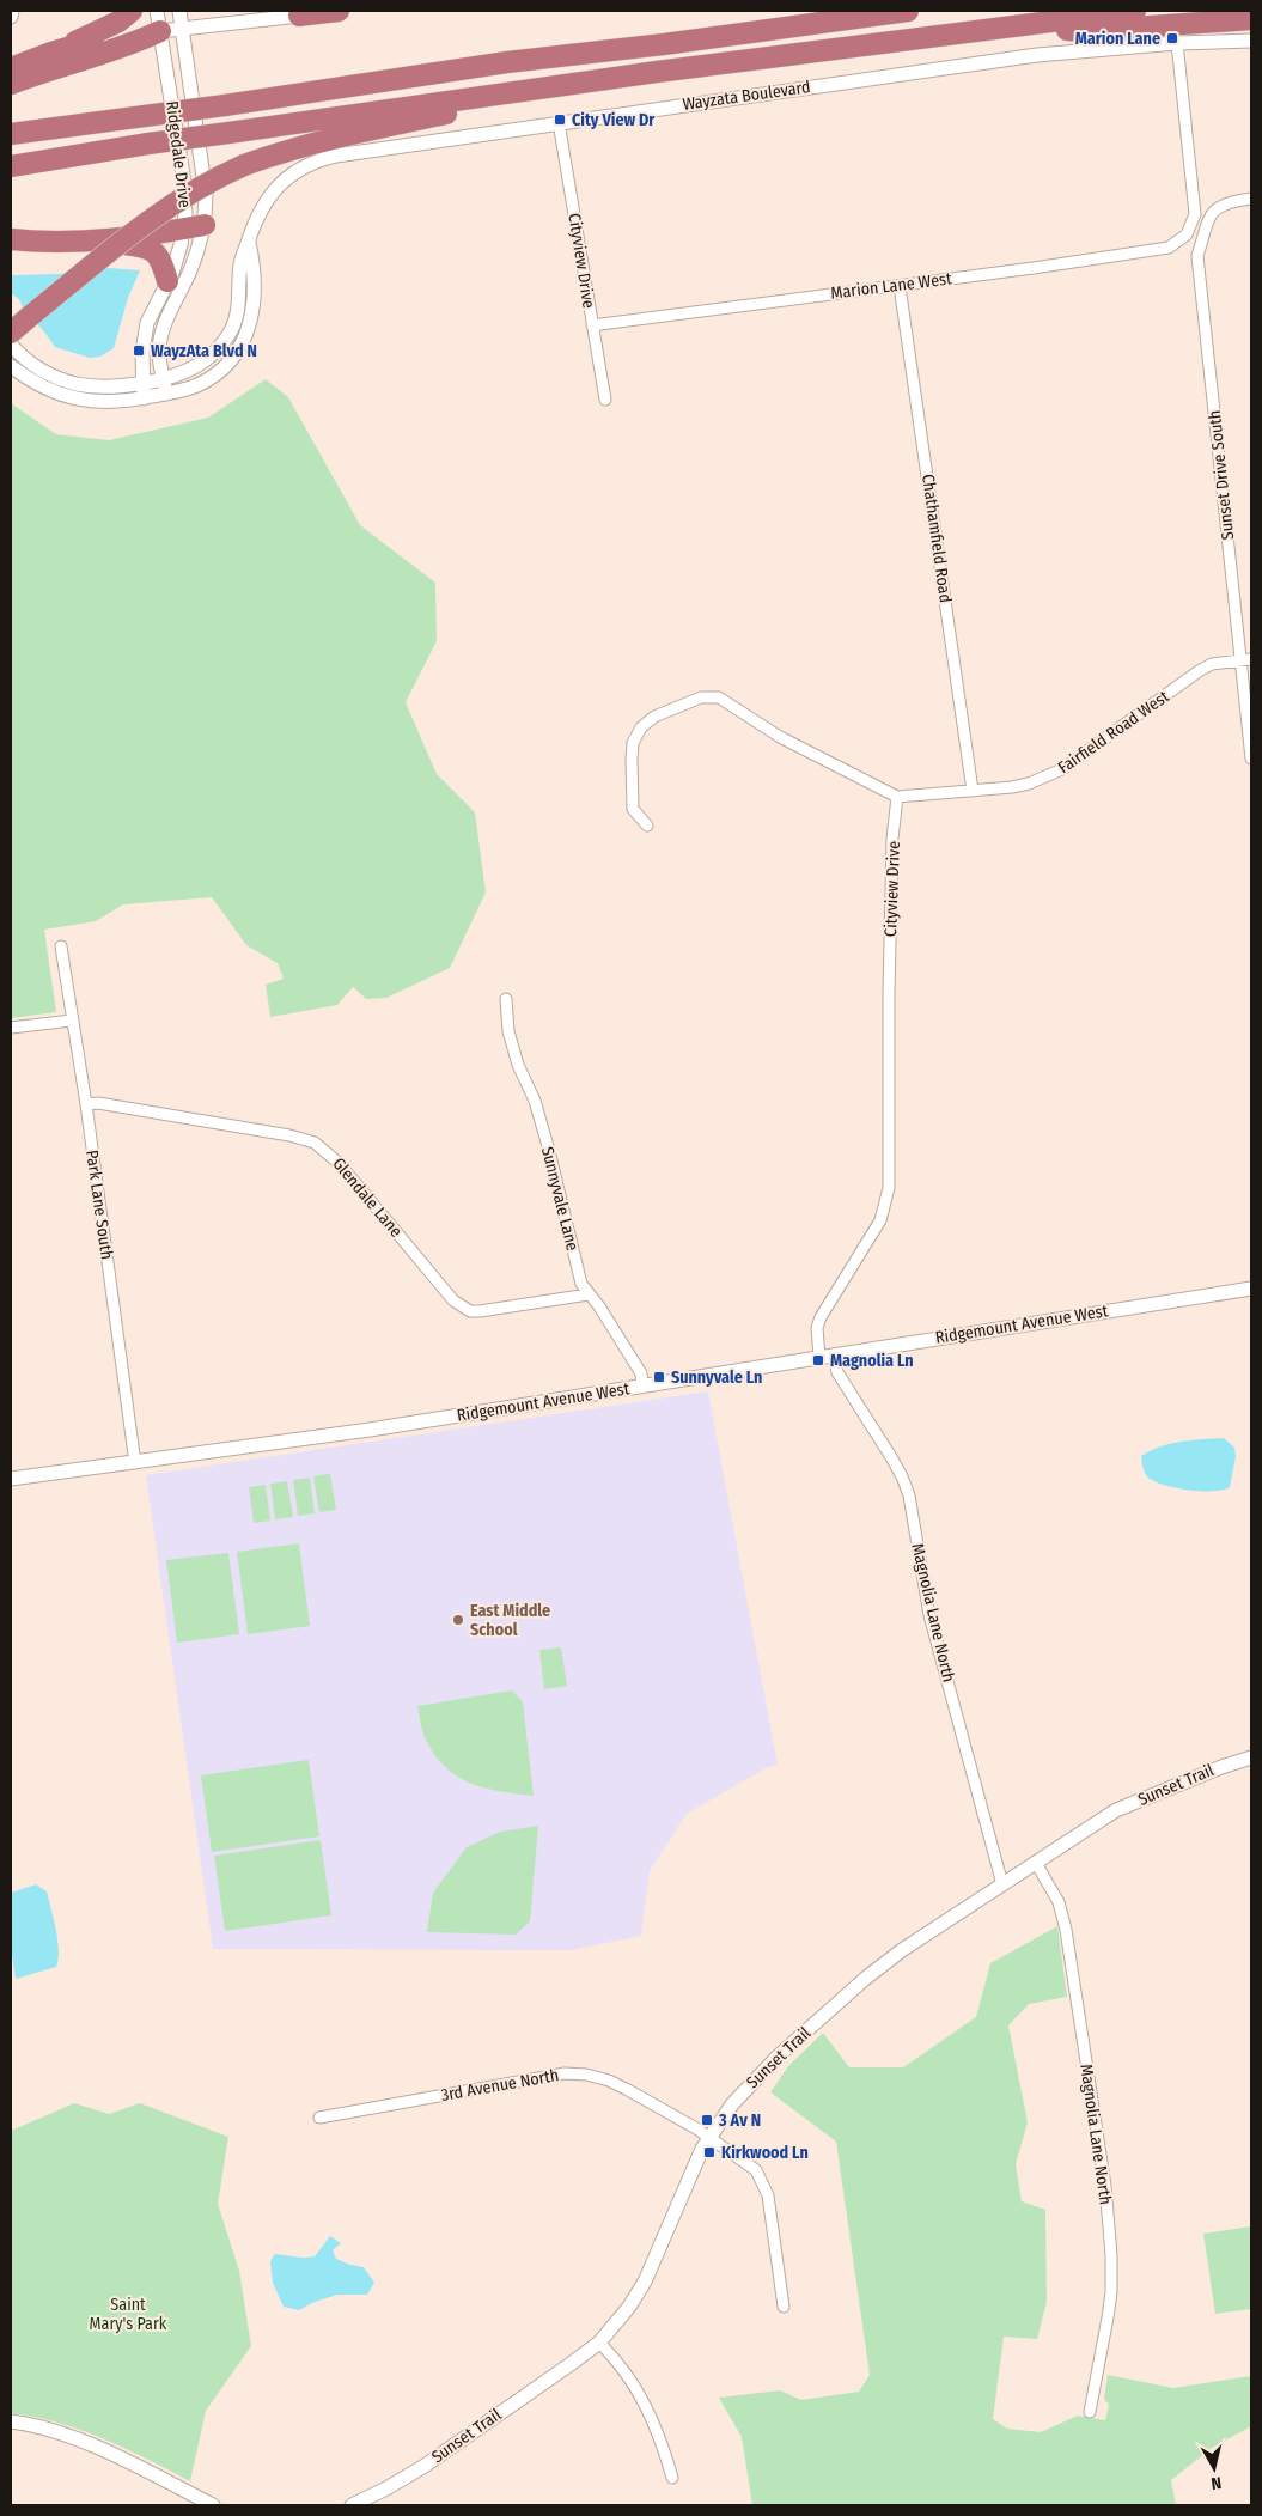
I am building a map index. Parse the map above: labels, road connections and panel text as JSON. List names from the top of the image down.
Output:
{
  "streets": {
    "street": [
      "Wayzata Boulevard",
      "Ridgedale Drive",
      "Cityview Drive",
      "Marion Lane West",
      "Sunset Drive South",
      "Chathamfield Road",
      "Fairfield Road West",
      "Glendale Lane",
      "Sunnyvale Lane",
      "Park Lane South",
      "Ridgemount Avenue West",
      "Magnolia Lane North",
      "Sunset Trail",
      "3rd Avenue North"
    ]
  },
  "crossings": [
    ["Wayzata Boulevard", "Ridgedale Drive"],
    ["Wayzata Boulevard", "Cityview Drive"],
    ["Wayzata Boulevard", "Marion Lane West"],
    ["Cityview Drive", "Marion Lane West"],
    ["Cityview Drive", "Fairfield Road West"],
    ["Cityview Drive", "Ridgemount Avenue West"],
    ["Marion Lane West", "Chathamfield Road"],
    ["Sunset Drive South", "Fairfield Road West"],
    ["Chathamfield Road", "Fairfield Road West"],
    ["Glendale Lane", "Sunnyvale Lane"],
    ["Glendale Lane", "Park Lane South"],
    ["Sunnyvale Lane", "Ridgemount Avenue West"],
    ["Park Lane South", "Ridgemount Avenue West"],
    ["Ridgemount Avenue West", "Magnolia Lane North"],
    ["Magnolia Lane North", "Sunset Trail"],
    ["Sunset Trail", "3rd Avenue North"]
  ],
  "parks": ["Saint Mary's Park"],
  "places": {
    "transit": [
      "Marion Lane",
      "City View Dr",
      "WayzAta Blvd N",
      "Magnolia Ln",
      "Sunnyvale Ln",
      "3 Av N",
      "Kirkwood Ln"
    ],
    "other": ["East Middle School"]
  },
  "north": "bottom"
}
